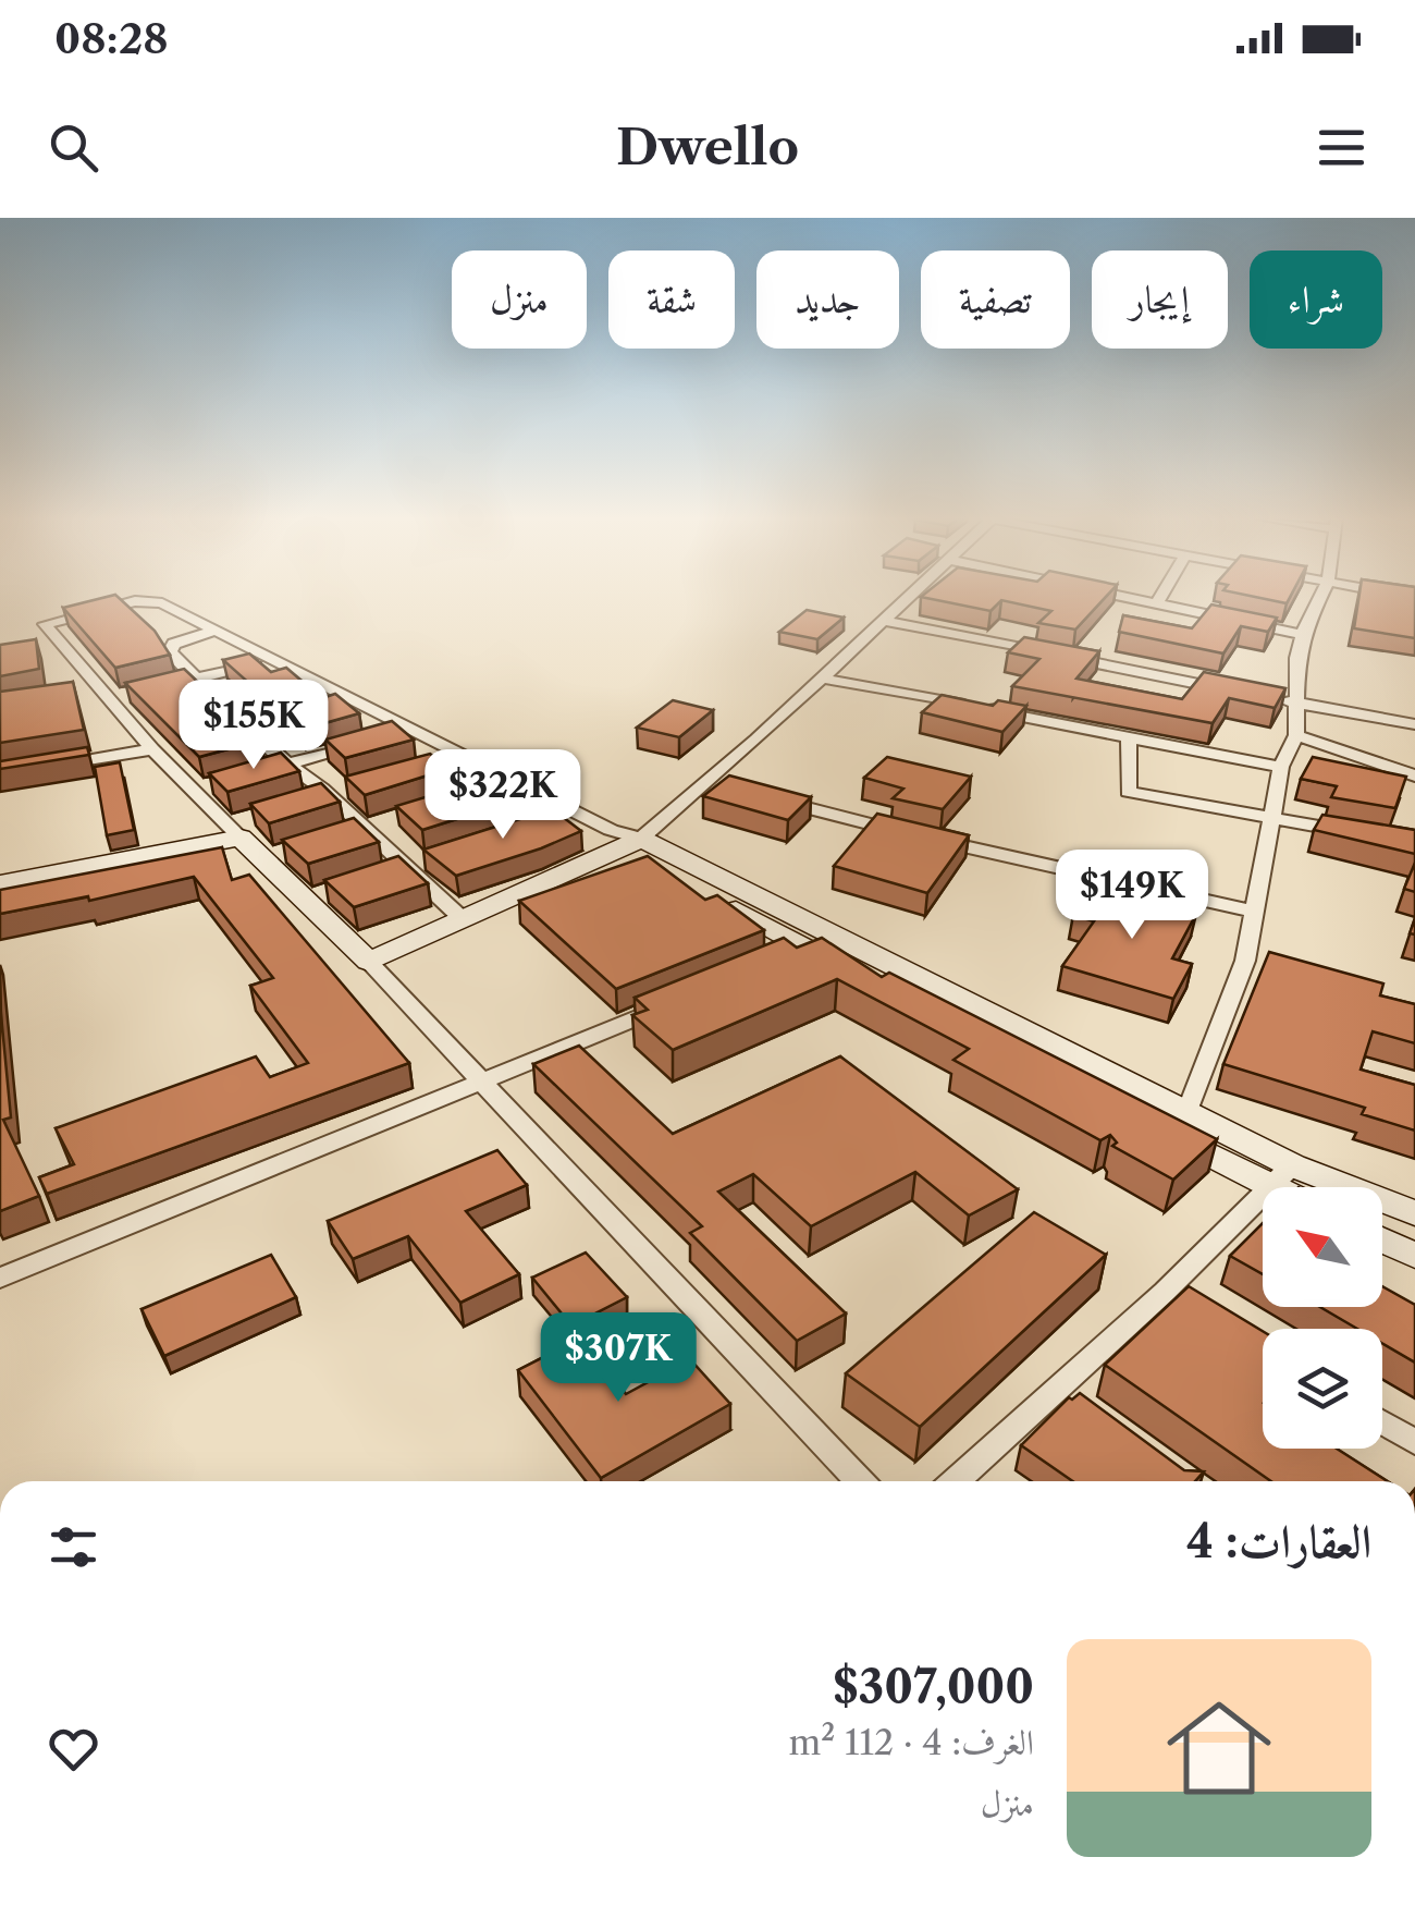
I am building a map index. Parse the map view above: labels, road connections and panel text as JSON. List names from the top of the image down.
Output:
{
  "north": "top left",
  "page": {
    "status": "08:28",
    "header": "Dwello",
    "chip": [
      "شراء",
      "إيجار",
      "تصفية",
      "جديد",
      "شقة",
      "منزل"
    ],
    "price": [
      "$155K",
      "$322K",
      "$149K",
      "$307K"
    ],
    "heading": "العقارات: 4",
    "list": [
      {
        "name": "$307,000",
        "note": "الغرف: 4 · 112 m² · منزل"
      }
    ]
  }
}
